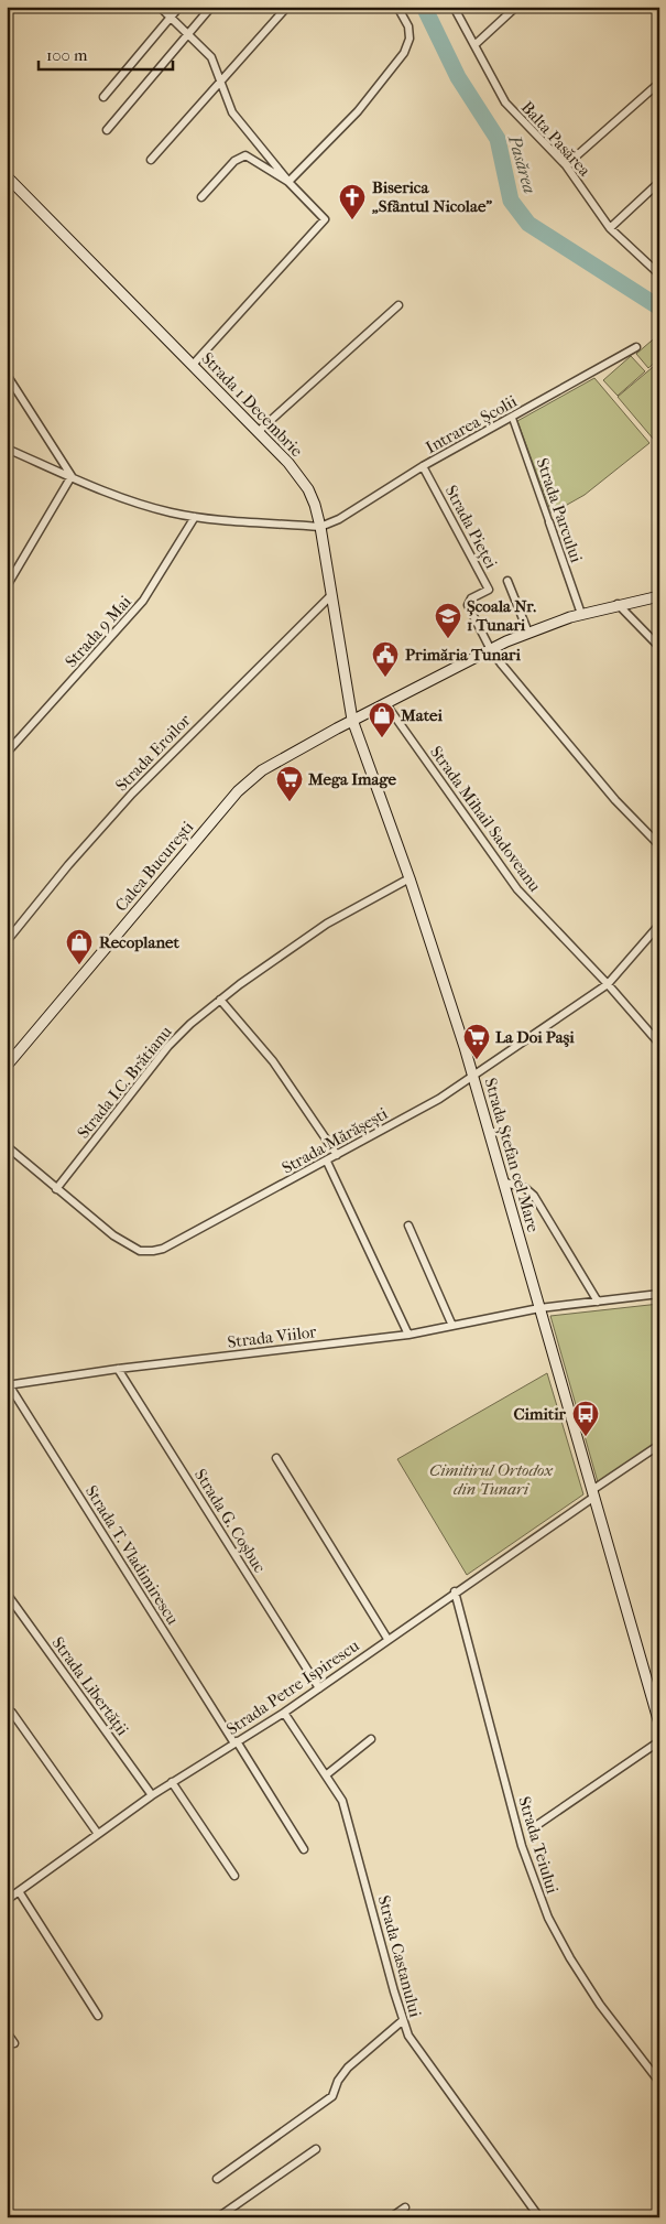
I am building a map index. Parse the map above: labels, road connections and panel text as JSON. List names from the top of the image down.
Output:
{
  "streets": {
    "main road": ["Strada 1 Decembrie", "Calea București", "Strada Ștefan cel Mare"],
    "street": [
      "Balta Pasărea",
      "Intrarea Școlii",
      "Strada Parcului",
      "Strada Pieței",
      "Strada 9 Mai",
      "Strada Eroilor",
      "Strada Mihail Sadoveanu",
      "Strada I.C. Brătianu",
      "Strada Mărășești",
      "Strada Viilor",
      "Strada G. Coșbuc",
      "Strada T. Vladimirescu",
      "Strada Libertății",
      "Strada Petre Ispirescu",
      "Strada Teiului",
      "Strada Castanului"
    ]
  },
  "crossings": [
    ["Strada 1 Decembrie", "Intrarea Școlii"],
    ["Strada 1 Decembrie", "Strada Eroilor"],
    ["Strada 1 Decembrie", "Calea București"],
    ["Strada 1 Decembrie", "Strada Ștefan cel Mare"],
    ["Intrarea Școlii", "Strada Parcului"],
    ["Intrarea Școlii", "Strada Pieței"],
    ["Strada Parcului", "Calea București"],
    ["Strada Pieței", "Calea București"],
    ["Strada Mihail Sadoveanu", "Calea București"],
    ["Strada Mihail Sadoveanu", "Strada Mărășești"],
    ["Calea București", "Strada Ștefan cel Mare"],
    ["Strada I.C. Brătianu", "Strada Mărășești"],
    ["Strada I.C. Brătianu", "Strada Ștefan cel Mare"],
    ["Strada Mărășești", "Strada Ștefan cel Mare"],
    ["Strada Ștefan cel Mare", "Strada Viilor"],
    ["Strada Ștefan cel Mare", "Strada Petre Ispirescu"],
    ["Strada Viilor", "Strada G. Coșbuc"],
    ["Strada Viilor", "Strada T. Vladimirescu"],
    ["Strada G. Coșbuc", "Strada Petre Ispirescu"],
    ["Strada T. Vladimirescu", "Strada Petre Ispirescu"],
    ["Strada Libertății", "Strada Petre Ispirescu"],
    ["Strada Petre Ispirescu", "Strada Teiului"],
    ["Strada Petre Ispirescu", "Strada Castanului"]
  ],
  "water": ["Pasărea"],
  "parks": ["Cimitirul Ortodox din Tunari"],
  "places": {
    "church": ["Biserica „Sfântul Nicolae\""],
    "school or university": ["Școala Nr. 1 Tunari"],
    "public building": ["Primăria Tunari"],
    "shop": ["Matei", "Recoplanet"],
    "supermarket": ["Mega Image", "La Doi Paşi"],
    "bus stop": ["Cimitir"]
  },
  "scale_bar": "100 m"
}
